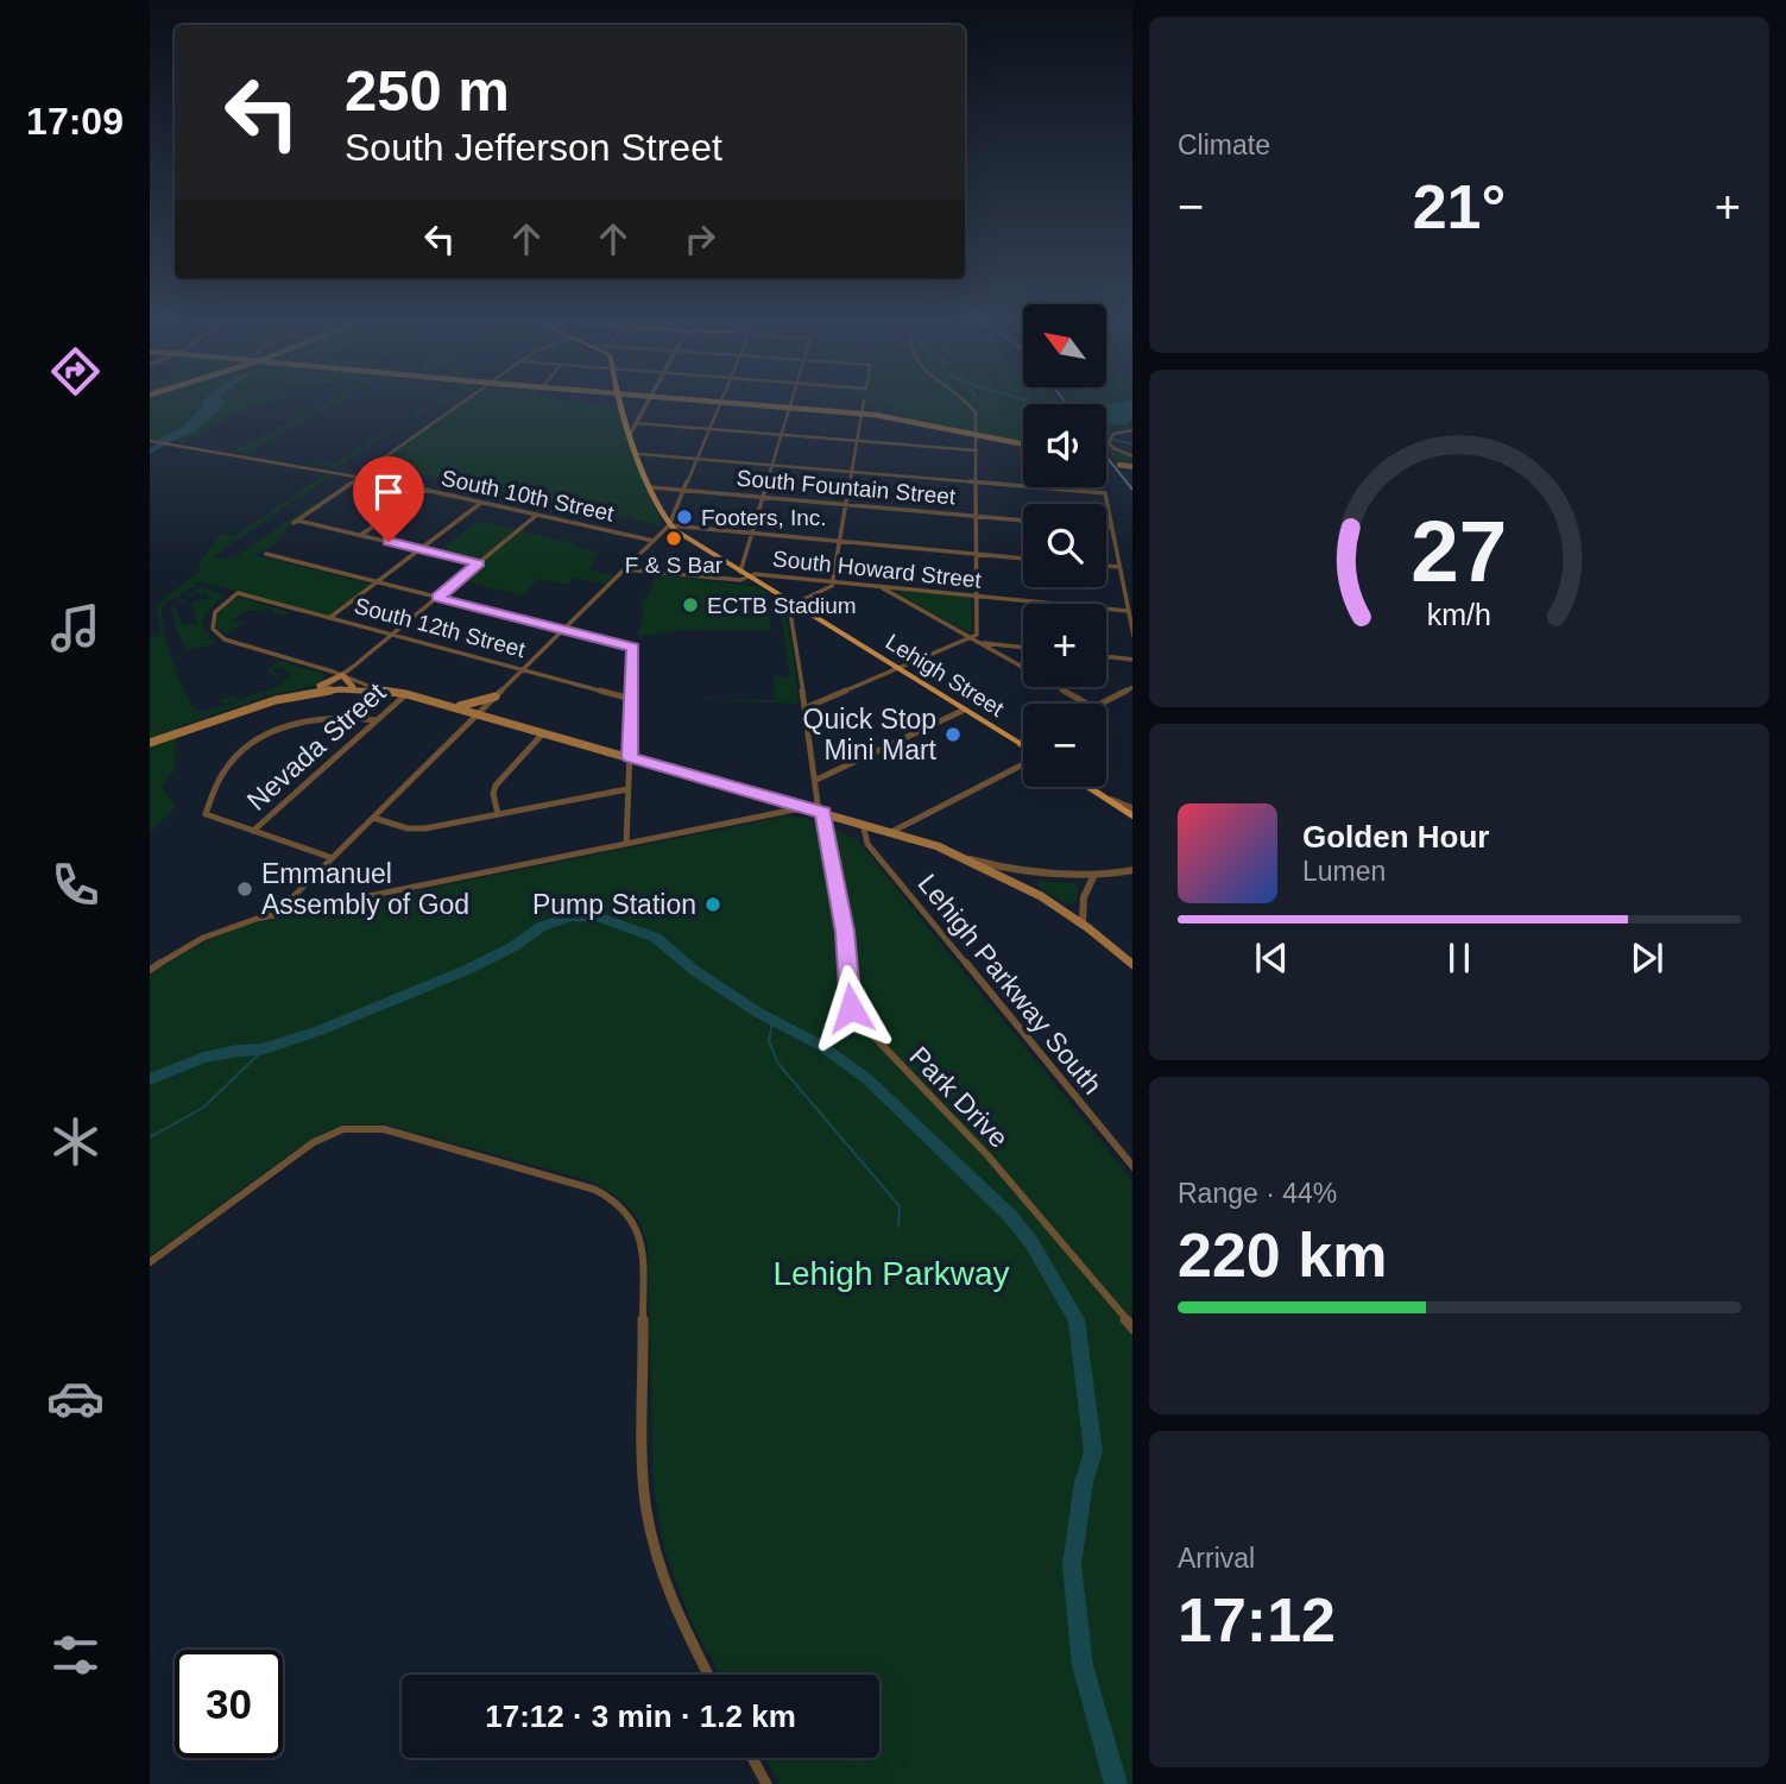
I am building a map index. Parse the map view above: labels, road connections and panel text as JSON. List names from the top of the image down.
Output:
{
  "streets": {
    "main road": ["Lehigh Street"],
    "street": [
      "South Fountain Street",
      "South 10th Street",
      "South Howard Street",
      "South 12th Street",
      "Nevada Street",
      "Lehigh Parkway South",
      "Park Drive"
    ]
  },
  "crossings": [
    ["South Howard Street", "Lehigh Street"]
  ],
  "parks": ["Lehigh Parkway"],
  "places": [
    "Footers, Inc.",
    "F & S Bar",
    "ECTB Stadium",
    "Quick Stop Mini Mart",
    "Emmanuel Assembly of God",
    "Pump Station"
  ],
  "north": "top left",
  "page": {
    "tabs": "17:09",
    "tile": [
      "Climate",
      ["Range · 44%", "220 km"],
      ["Arrival", "17:12"]
    ],
    "turn": ["250 m", "South Jefferson Street"],
    "heat": ["−", "21°", "+"],
    "map_buttons": ["+", "−"],
    "song": ["Golden Hour", "Lumen"],
    "limit": "30",
    "trip": "17:12 · 3 min · 1.2 km",
    "gauge": ["27", "km/h"]
  }
}
